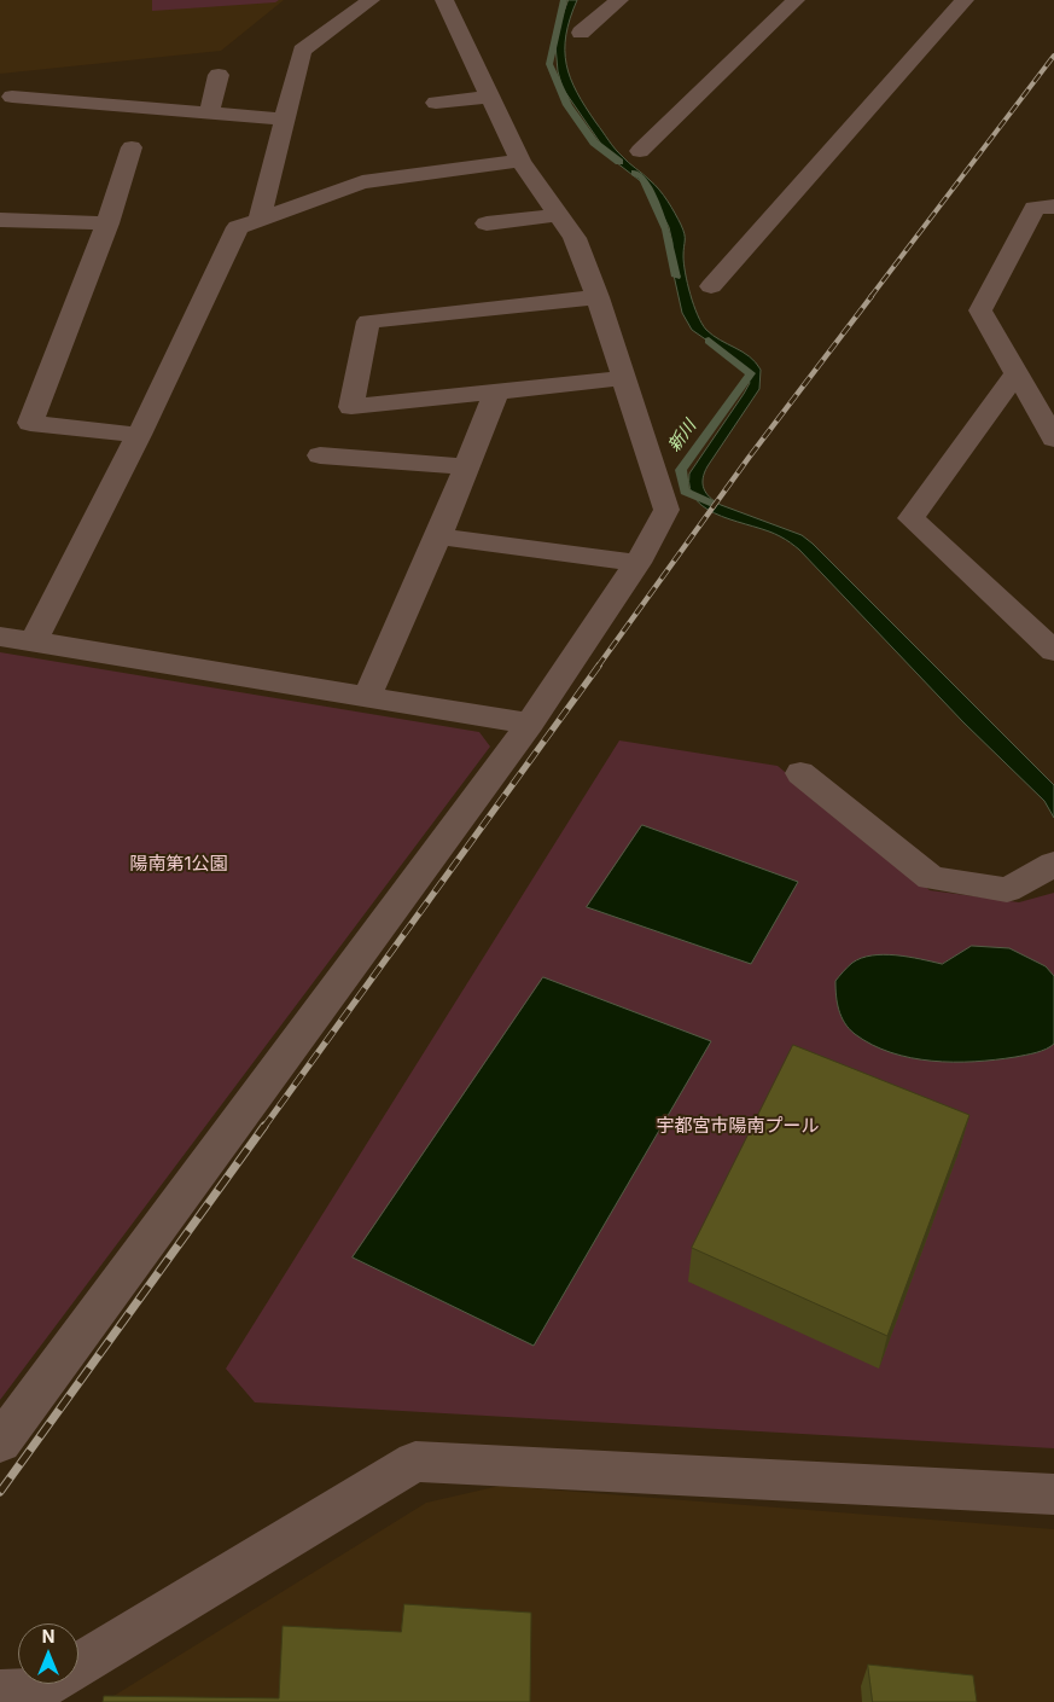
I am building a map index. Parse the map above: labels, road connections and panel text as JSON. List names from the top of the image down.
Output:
{
  "water": ["新川"],
  "parks": ["陽南第1公園", "宇都宮市陽南プール"],
  "north": "top"
}
